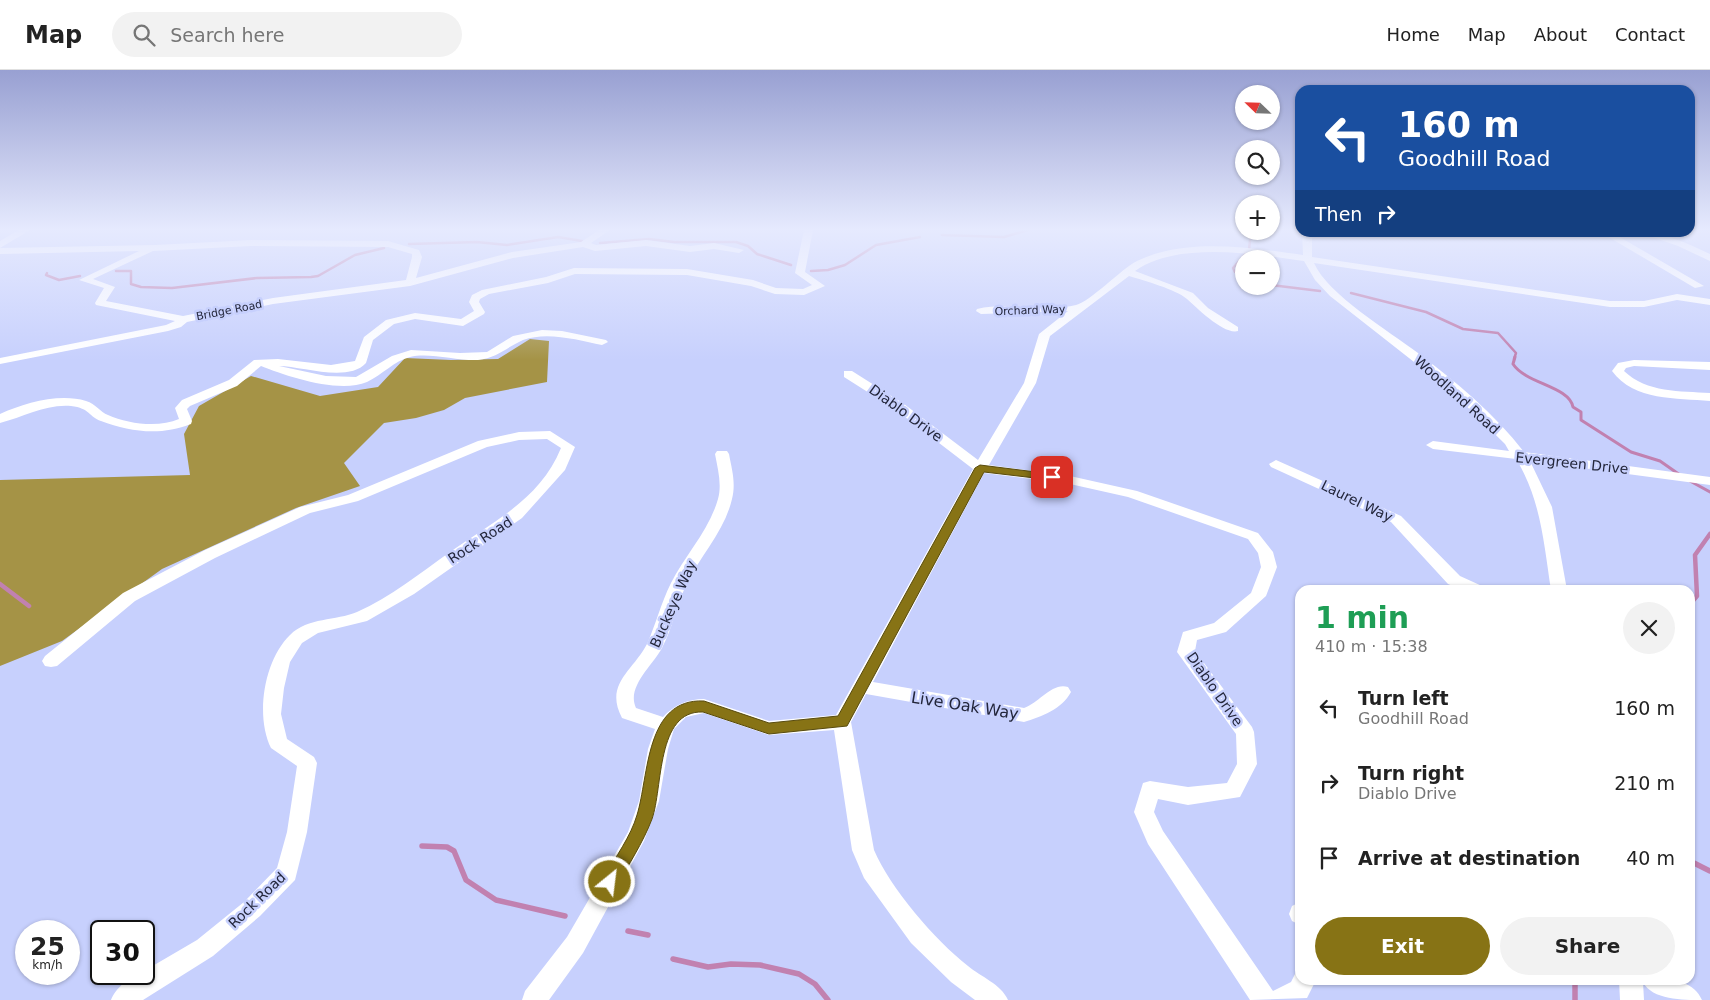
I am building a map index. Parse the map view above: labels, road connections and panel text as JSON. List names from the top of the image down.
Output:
{
  "streets": {
    "street": [
      "Bridge Road",
      "Orchard Way",
      "Woodland Road",
      "Diablo Drive",
      "Evergreen Drive",
      "Laurel Way",
      "Rock Road",
      "Buckeye Way",
      "Live Oak Way"
    ]
  },
  "crossings": [
    ["Woodland Road", "Evergreen Drive"]
  ],
  "north": "top left",
  "page": {
    "header": "Map",
    "search": "Search here",
    "nav": [
      "Home",
      "Map",
      "About",
      "Contact"
    ],
    "map_buttons": ["+", "−"],
    "turn": ["160 m", "Goodhill Road"],
    "then": "Then",
    "heading": ["1 min", "410 m · 15:38"],
    "list": [
      {
        "name": "Turn left",
        "note": "Goodhill Road",
        "value": "160 m"
      },
      {
        "name": "Turn right",
        "note": "Diablo Drive",
        "value": "210 m"
      },
      {
        "name": "Arrive at destination",
        "value": "40 m"
      }
    ],
    "buttons": ["Exit", "Share"],
    "speed": "25 km/h",
    "limit": "30"
  }
}
